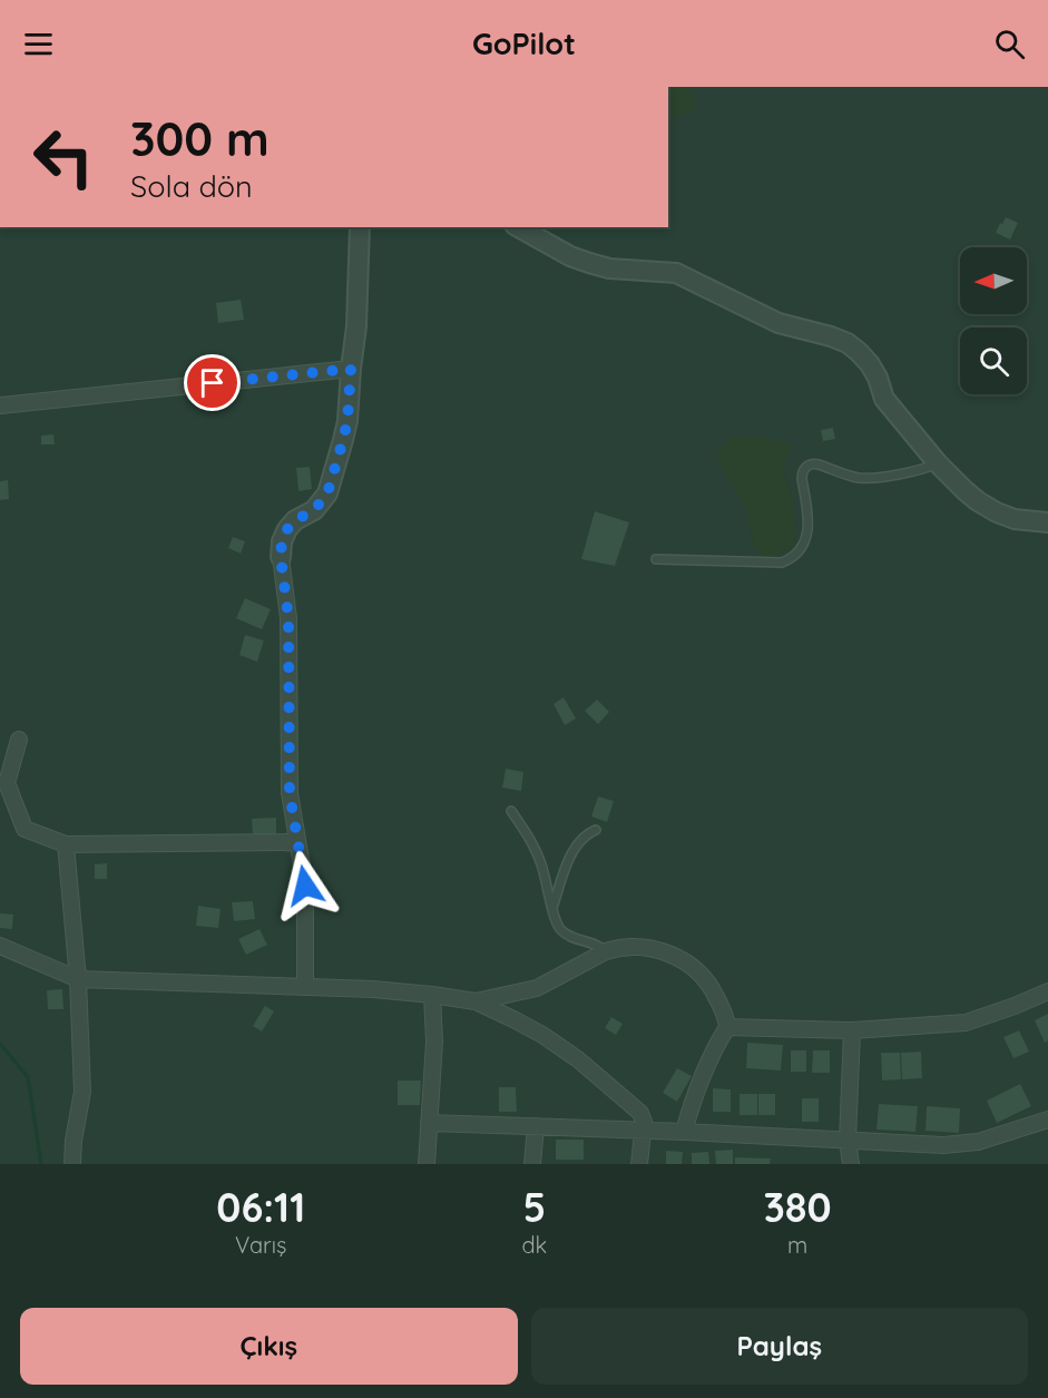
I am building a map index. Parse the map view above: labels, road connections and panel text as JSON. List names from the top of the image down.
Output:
{
  "north": "left",
  "page": {
    "header": "GoPilot",
    "turn": ["300 m", "Sola dön"],
    "eta": [
      "06:11",
      "Varış",
      "5",
      "dk",
      "380",
      "m"
    ],
    "buttons": ["Çıkış", "Paylaş"]
  }
}
